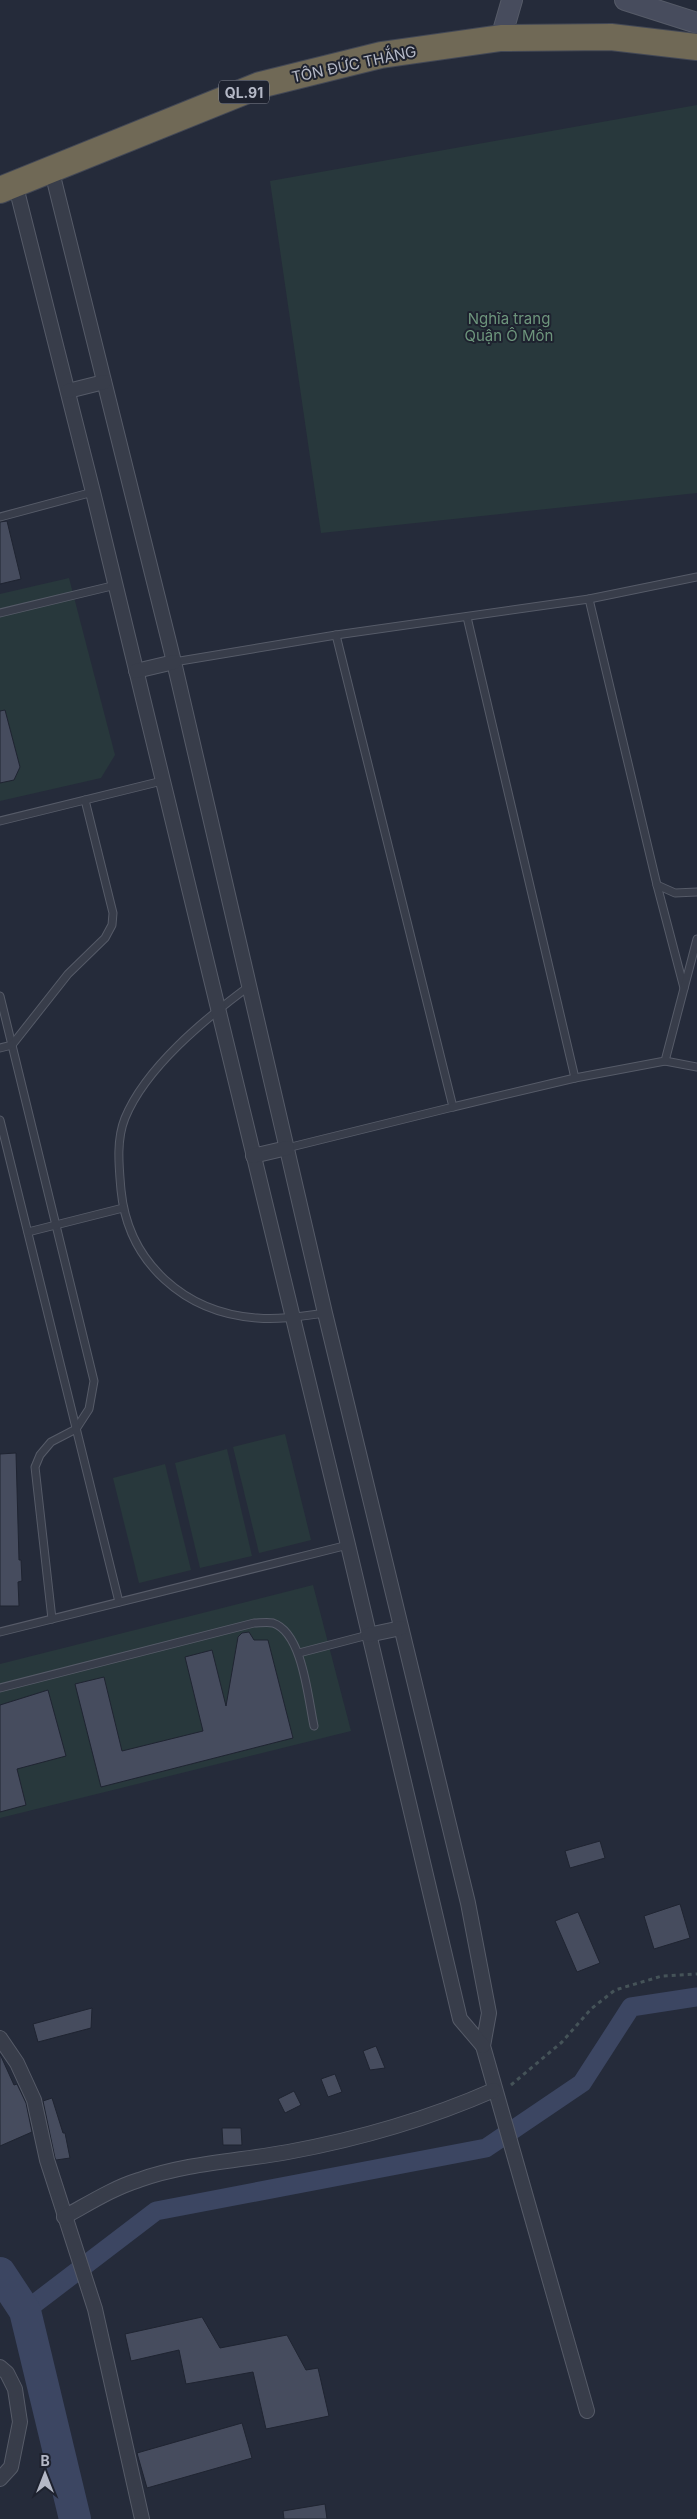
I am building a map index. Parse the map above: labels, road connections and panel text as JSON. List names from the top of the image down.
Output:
{
  "streets": {
    "highway": ["TÔN ĐỨC THẮNG", "QL.91"]
  },
  "parks": ["Nghĩa trang Quận Ô Môn"],
  "north": "top"
}
